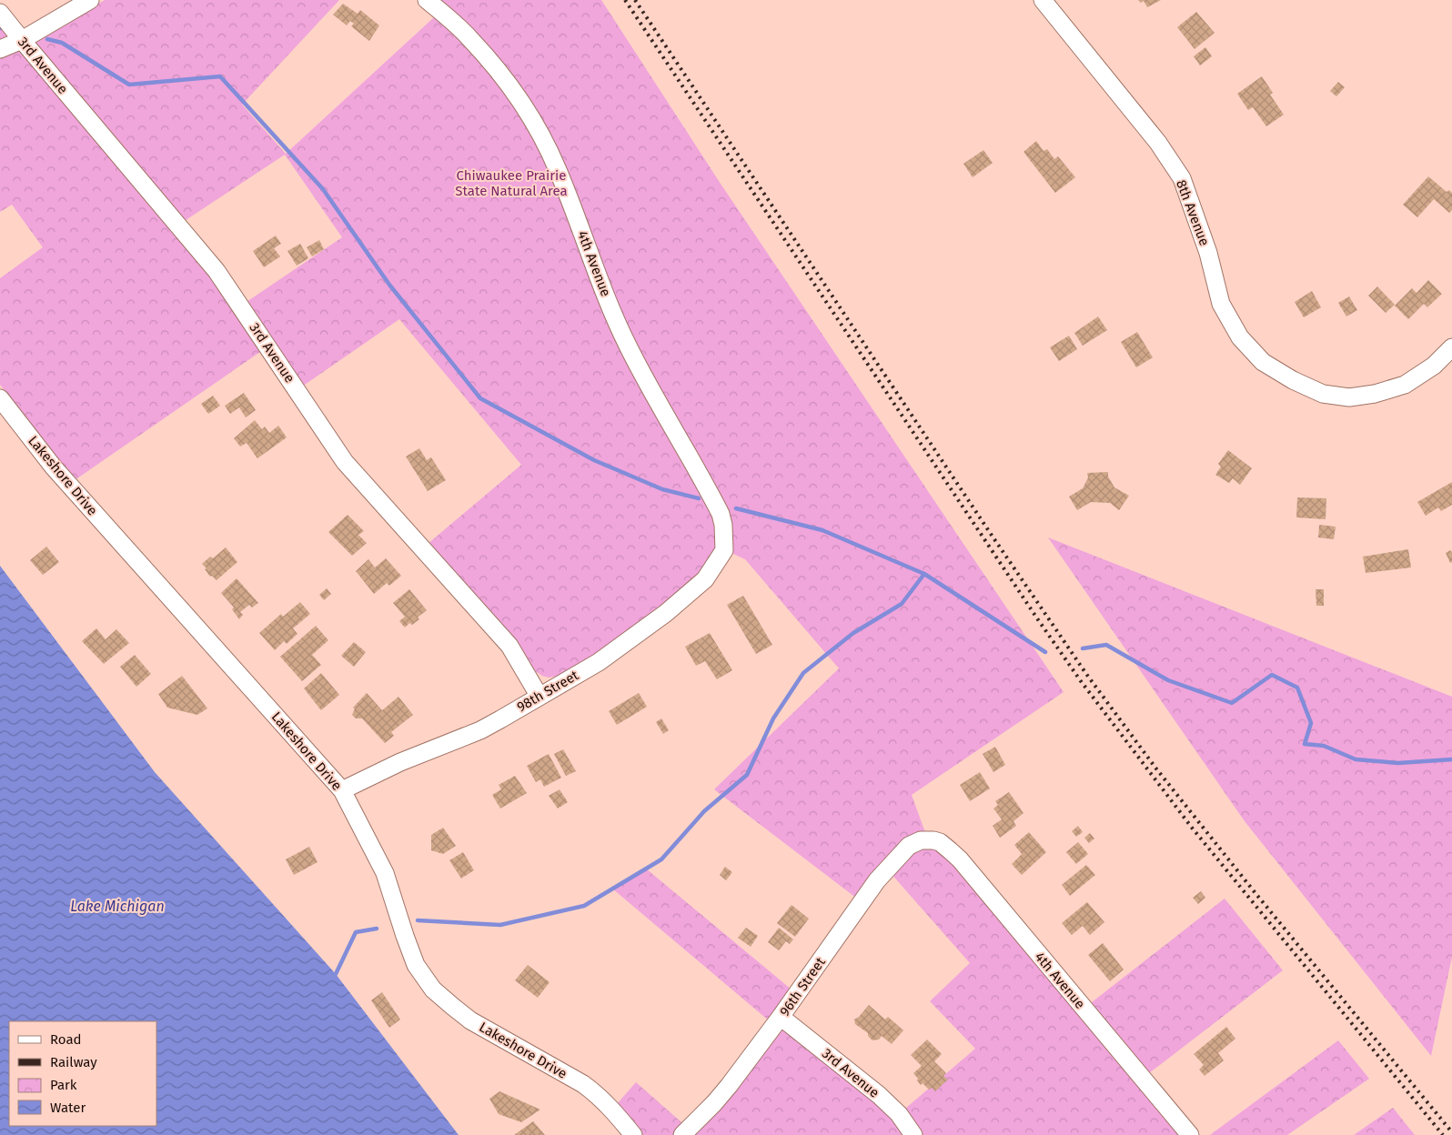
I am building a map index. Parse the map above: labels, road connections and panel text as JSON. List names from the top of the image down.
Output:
{
  "streets": {
    "street": [
      "3rd Avenue",
      "8th Avenue",
      "4th Avenue",
      "Lakeshore Drive",
      "98th Street",
      "96th Street"
    ]
  },
  "crossings": [
    ["3rd Avenue", "98th Street"],
    ["3rd Avenue", "96th Street"],
    ["4th Avenue", "98th Street"],
    ["4th Avenue", "96th Street"],
    ["Lakeshore Drive", "98th Street"]
  ],
  "water": ["Lake Michigan"],
  "parks": ["Chiwaukee Prairie State Natural Area"],
  "legend": [
    "Road",
    "Railway",
    "Park",
    "Water"
  ]
}
